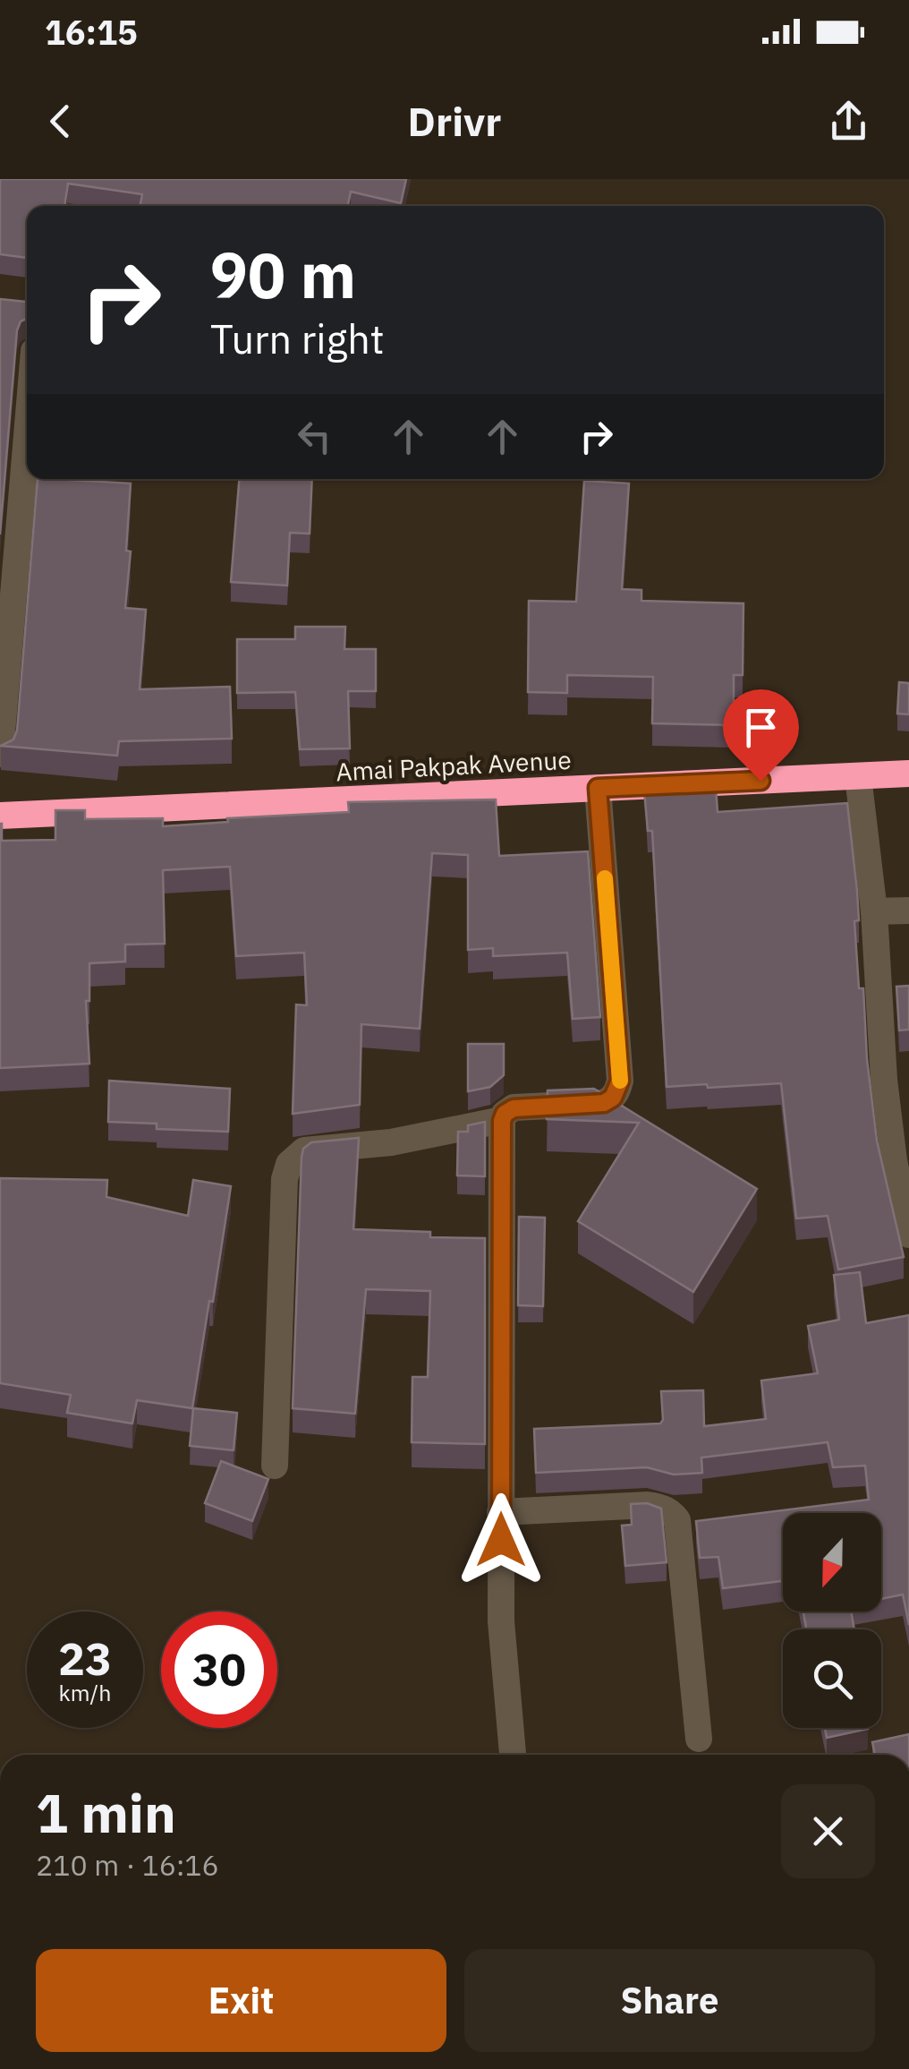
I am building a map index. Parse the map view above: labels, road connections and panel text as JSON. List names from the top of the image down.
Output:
{
  "streets": {
    "highway": ["Amai Pakpak Avenue"]
  },
  "north": "bottom",
  "page": {
    "status": "16:15",
    "header": "Drivr",
    "turn": ["90 m", "Turn right"],
    "speed": "23 km/h",
    "limit": "30",
    "heading": ["1 min", "210 m · 16:16"],
    "buttons": ["Exit", "Share"]
  }
}
